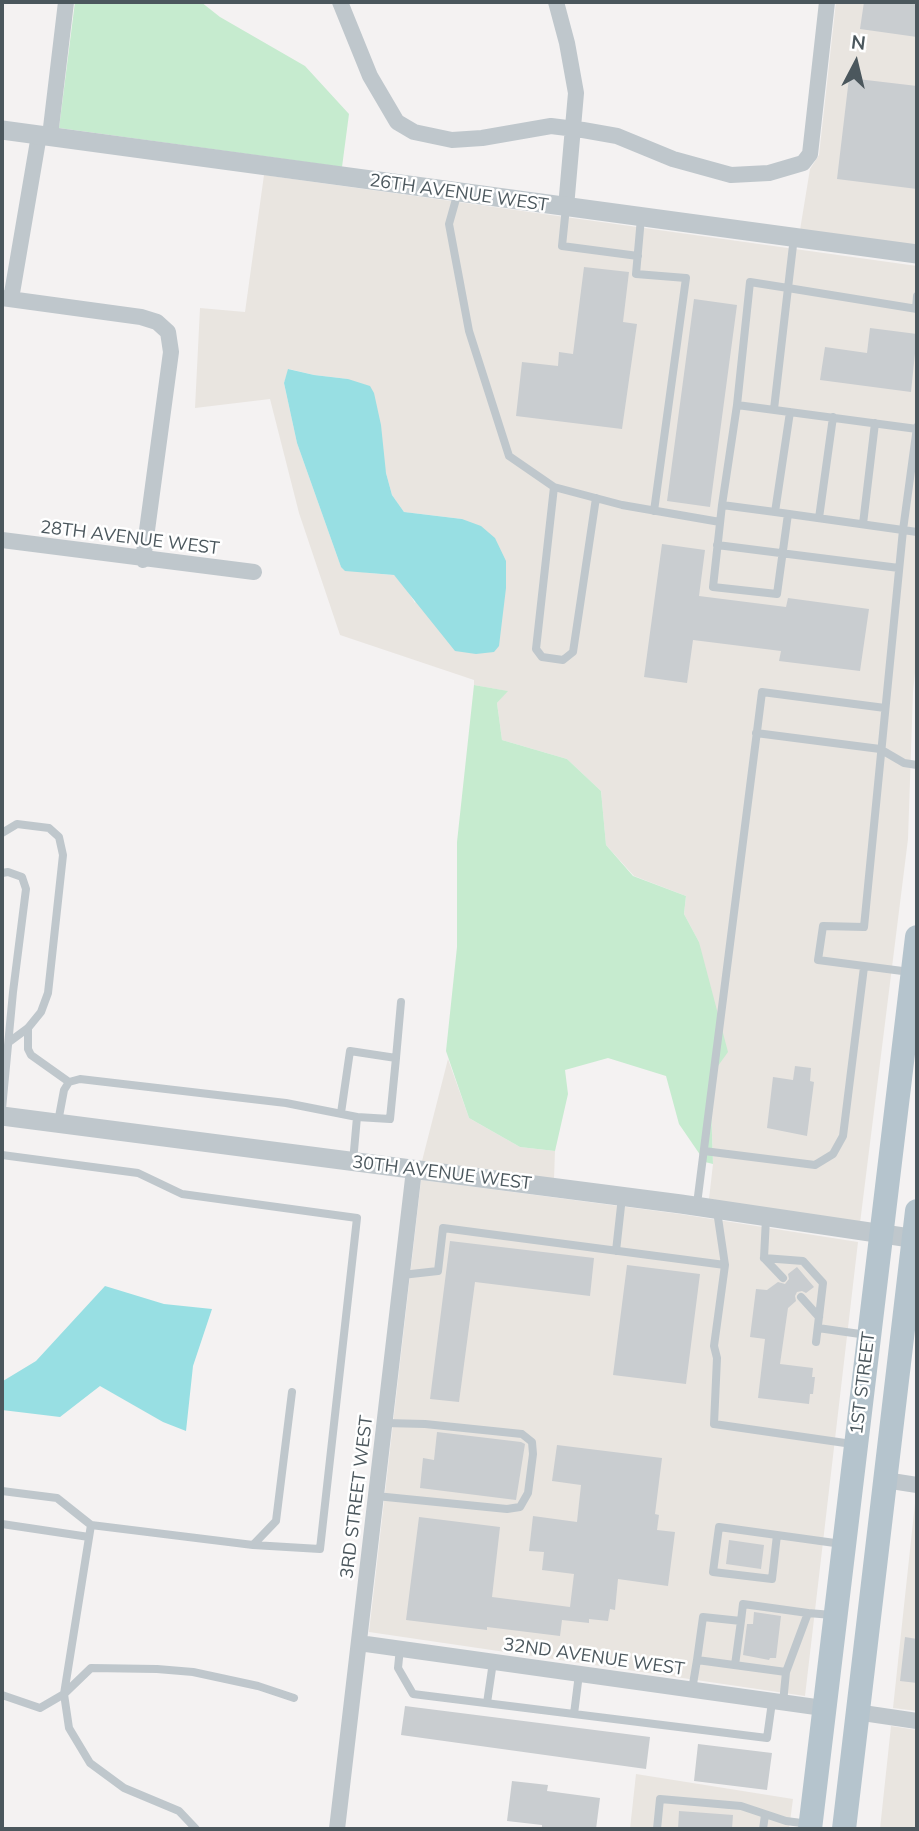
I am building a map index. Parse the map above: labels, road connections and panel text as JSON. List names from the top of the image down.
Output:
{
  "streets": {
    "main road": ["1ST STREET"],
    "street": [
      "26TH AVENUE WEST",
      "28TH AVENUE WEST",
      "30TH AVENUE WEST",
      "3RD STREET WEST",
      "32ND AVENUE WEST"
    ]
  },
  "crossings": [
    ["30TH AVENUE WEST", "1ST STREET"],
    ["30TH AVENUE WEST", "3RD STREET WEST"],
    ["1ST STREET", "32ND AVENUE WEST"],
    ["3RD STREET WEST", "32ND AVENUE WEST"]
  ],
  "north": "top"
}
